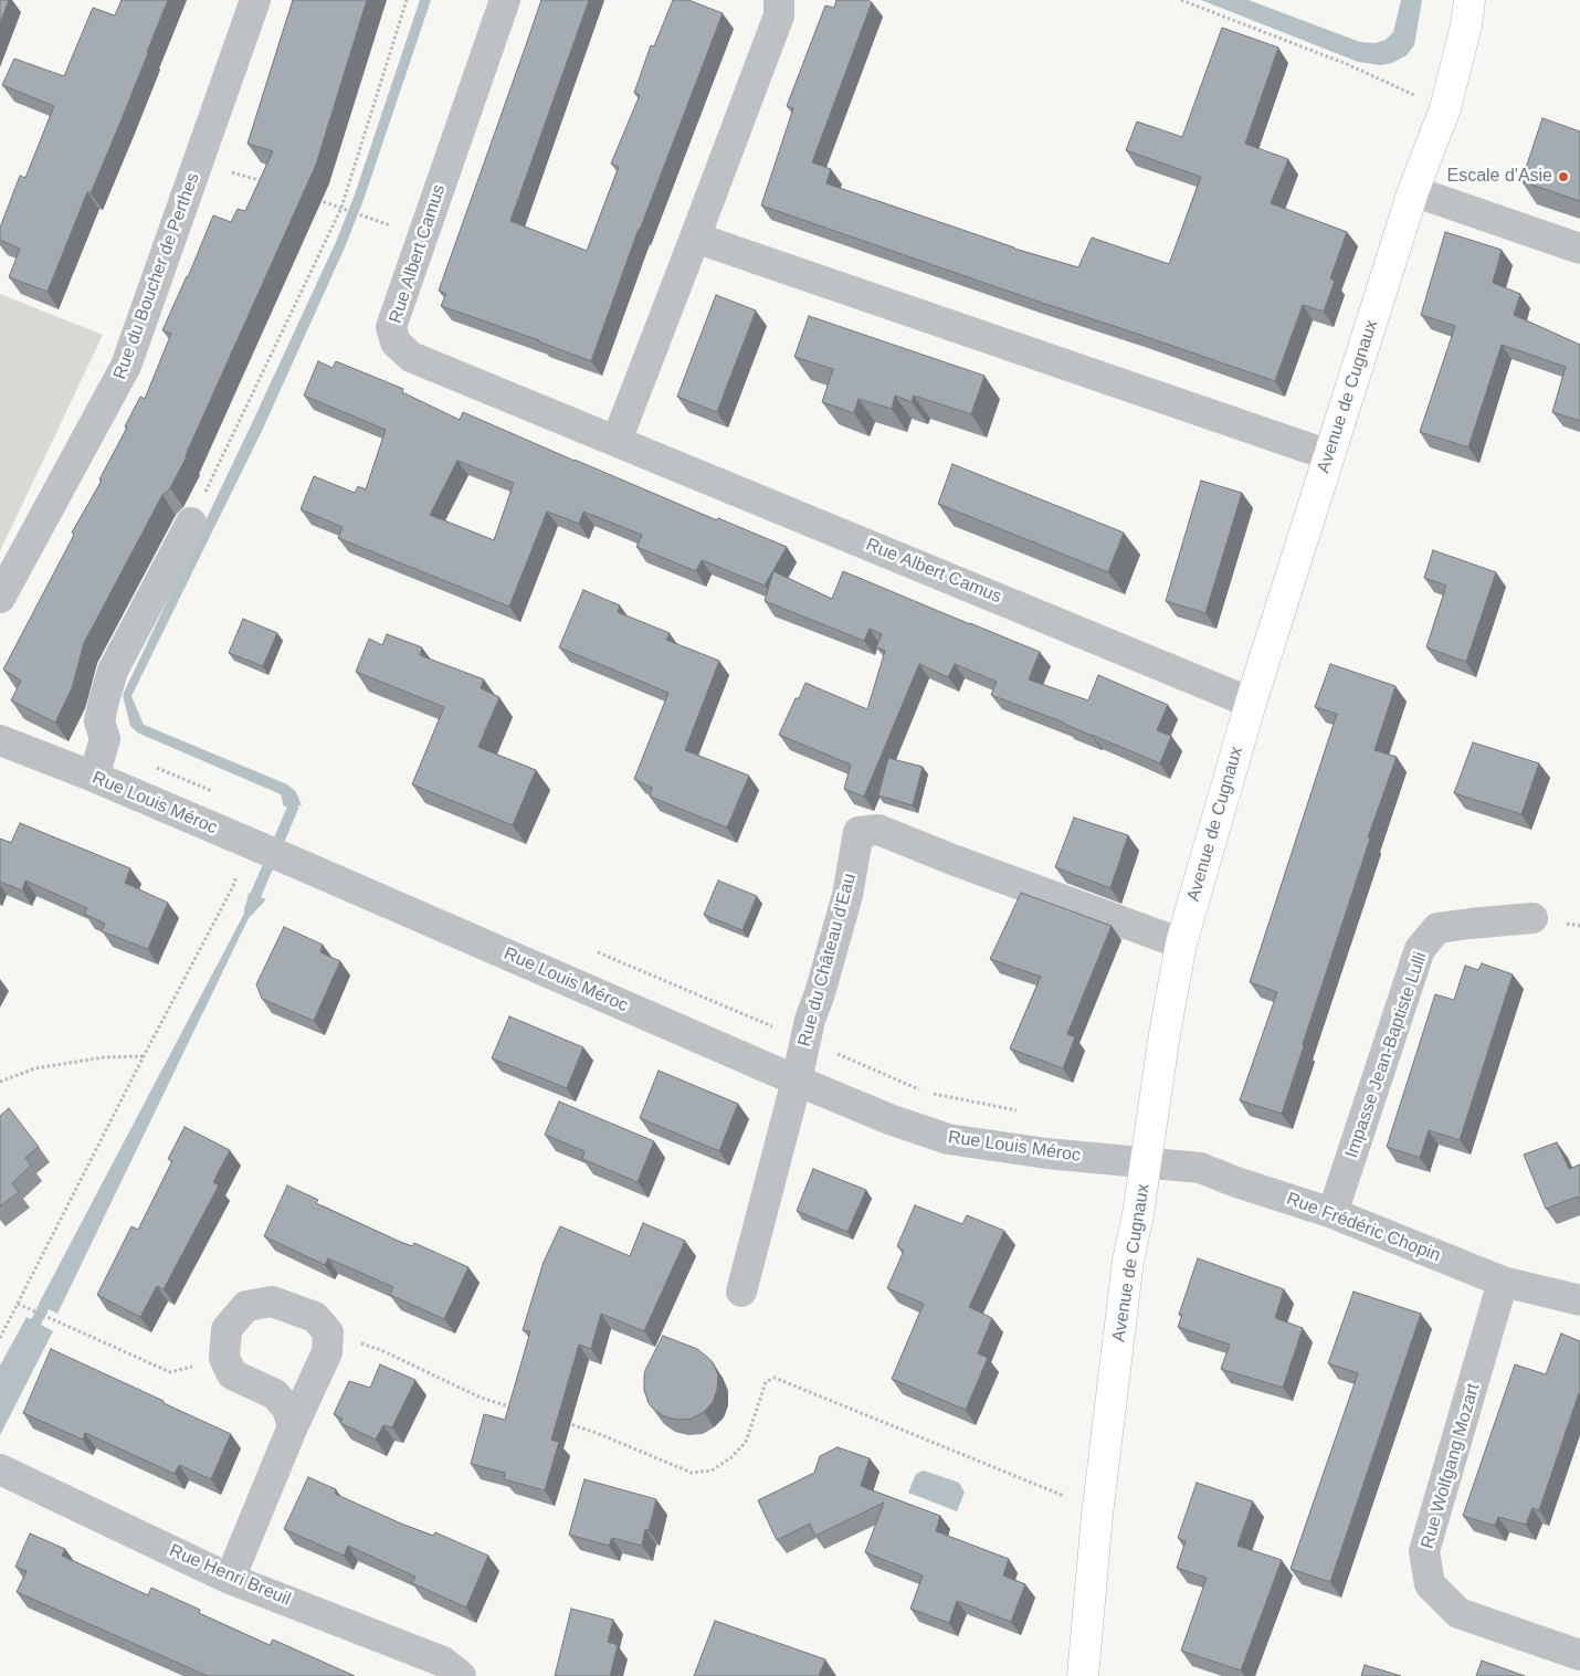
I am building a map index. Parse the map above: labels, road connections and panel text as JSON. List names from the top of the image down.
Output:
{
  "streets": {
    "street": [
      "Rue Albert Camus",
      "Rue du Boucher de Perthes",
      "Avenue de Cugnaux",
      "Rue Louis Méroc",
      "Rue du Château d'Eau",
      "Impasse Jean-Baptiste Lulli",
      "Rue Frédéric Chopin",
      "Rue Wolfgang Mozart",
      "Rue Henri Breuil"
    ]
  },
  "crossings": [
    ["Rue Albert Camus", "Avenue de Cugnaux"],
    ["Avenue de Cugnaux", "Rue Louis Méroc"],
    ["Avenue de Cugnaux", "Rue du Château d'Eau"],
    ["Avenue de Cugnaux", "Rue Frédéric Chopin"],
    ["Rue Louis Méroc", "Rue du Château d'Eau"],
    ["Rue Louis Méroc", "Rue Frédéric Chopin"],
    ["Impasse Jean-Baptiste Lulli", "Rue Frédéric Chopin"],
    ["Rue Frédéric Chopin", "Rue Wolfgang Mozart"]
  ],
  "places": ["Escale d'Asie"]
}
